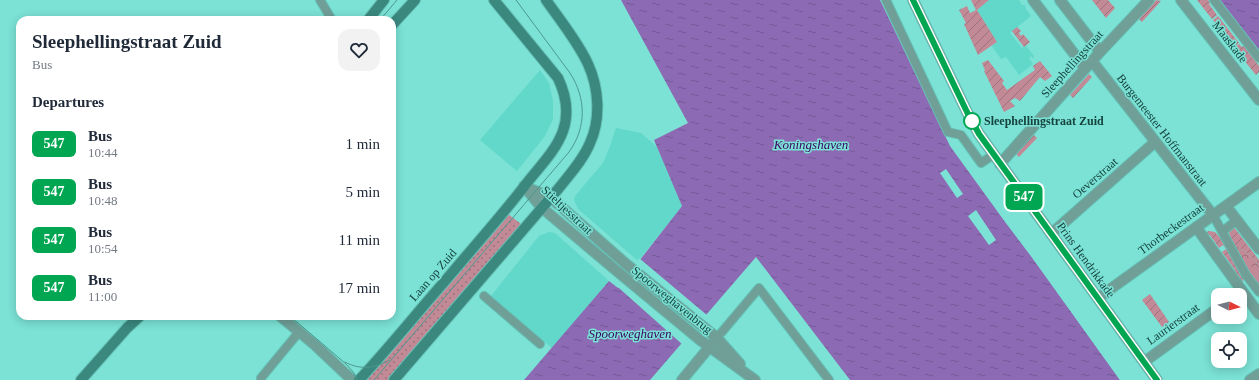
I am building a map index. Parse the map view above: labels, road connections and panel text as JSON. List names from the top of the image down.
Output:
{
  "streets": {
    "main road": ["Laan op Zuid"],
    "street": [
      "Maaskade",
      "Sleephellingstraat",
      "Burgemeester Hoffmanstraat",
      "Oeverstraat",
      "Stieltjesstraat",
      "Thorbeckestraat",
      "Prins Hendrikkade",
      "Spoorweghavenbrug",
      "Laurierstraat"
    ]
  },
  "crossings": [
    ["Sleephellingstraat", "Burgemeester Hoffmanstraat"],
    ["Sleephellingstraat", "Prins Hendrikkade"],
    ["Burgemeester Hoffmanstraat", "Oeverstraat"],
    ["Burgemeester Hoffmanstraat", "Thorbeckestraat"],
    ["Oeverstraat", "Prins Hendrikkade"],
    ["Stieltjesstraat", "Laan op Zuid"],
    ["Stieltjesstraat", "Spoorweghavenbrug"],
    ["Thorbeckestraat", "Prins Hendrikkade"],
    ["Prins Hendrikkade", "Laurierstraat"]
  ],
  "water": ["Koningshaven", "Spoorweghaven"],
  "places": ["Sleephellingstraat Zuid"],
  "lines": ["bus line 547"],
  "north": "right",
  "page": {
    "on_map": "547",
    "heading": [
      ["Sleephellingstraat Zuid", "Bus"],
      "Departures"
    ],
    "list": [
      {
        "mark": "547",
        "name": "Bus",
        "note": "10:44",
        "value": "1 min"
      },
      {
        "mark": "547",
        "name": "Bus",
        "note": "10:48",
        "value": "5 min"
      },
      {
        "mark": "547",
        "name": "Bus",
        "note": "10:54",
        "value": "11 min"
      },
      {
        "mark": "547",
        "name": "Bus",
        "note": "11:00",
        "value": "17 min"
      }
    ]
  }
}
